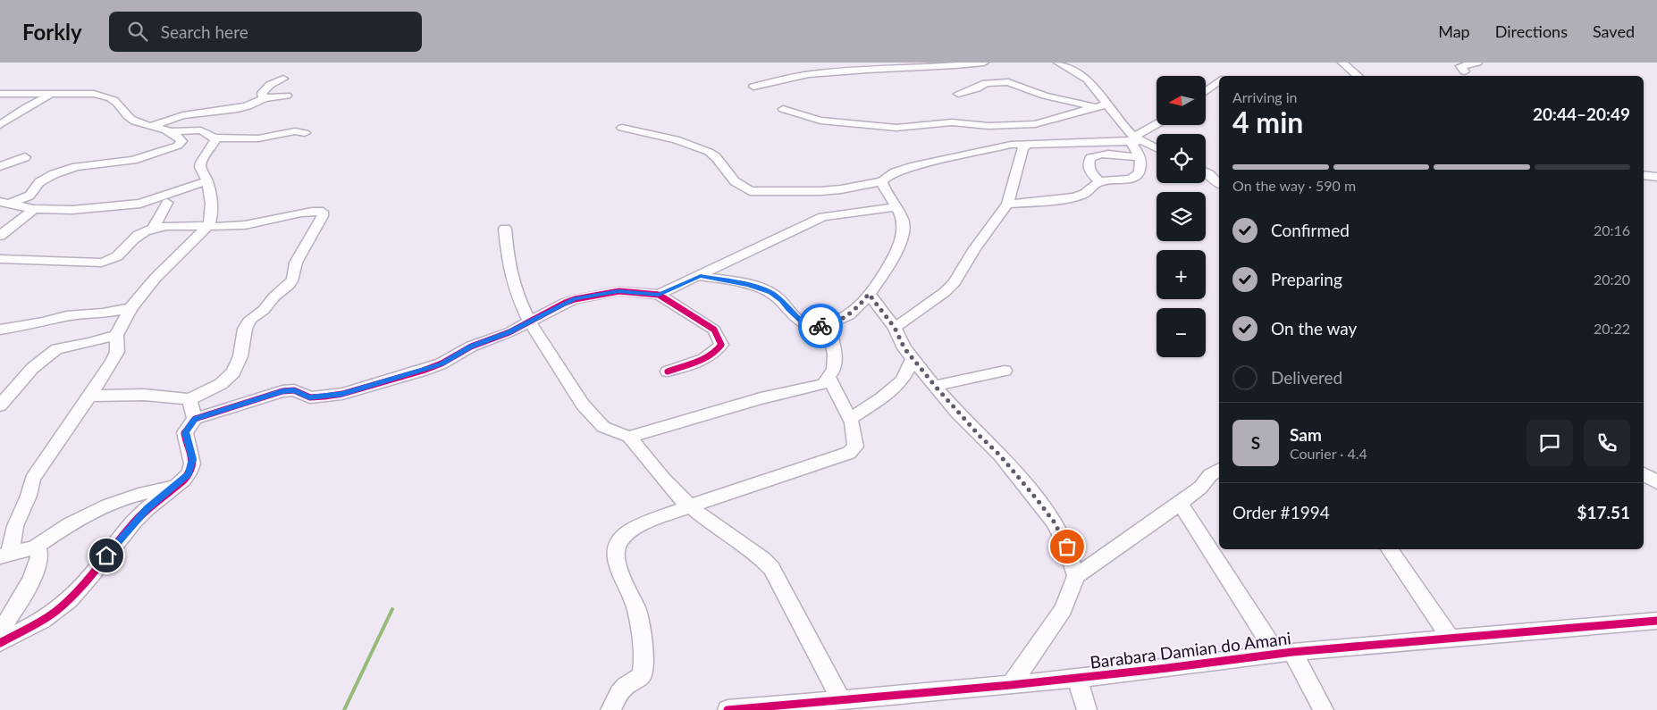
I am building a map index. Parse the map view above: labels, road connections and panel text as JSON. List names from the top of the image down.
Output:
{
  "streets": {
    "street": ["Barabara Damian do Amani"]
  },
  "north": "left",
  "page": {
    "header": "Forkly",
    "search": "Search here",
    "nav": ["Map", "Directions", "Saved"],
    "map_buttons": ["+", "−"],
    "heading": ["4 min", "Arriving in", "20:44–20:49"],
    "panel": [
      "Sam",
      "Courier · 4.4",
      "Order #1994",
      "$17.51"
    ],
    "bar": "On the way · 590 m",
    "list": [
      ["Confirmed", "20:16"],
      ["Preparing", "20:20"],
      ["On the way", "20:22"],
      "Delivered"
    ],
    "round": "S"
  }
}
